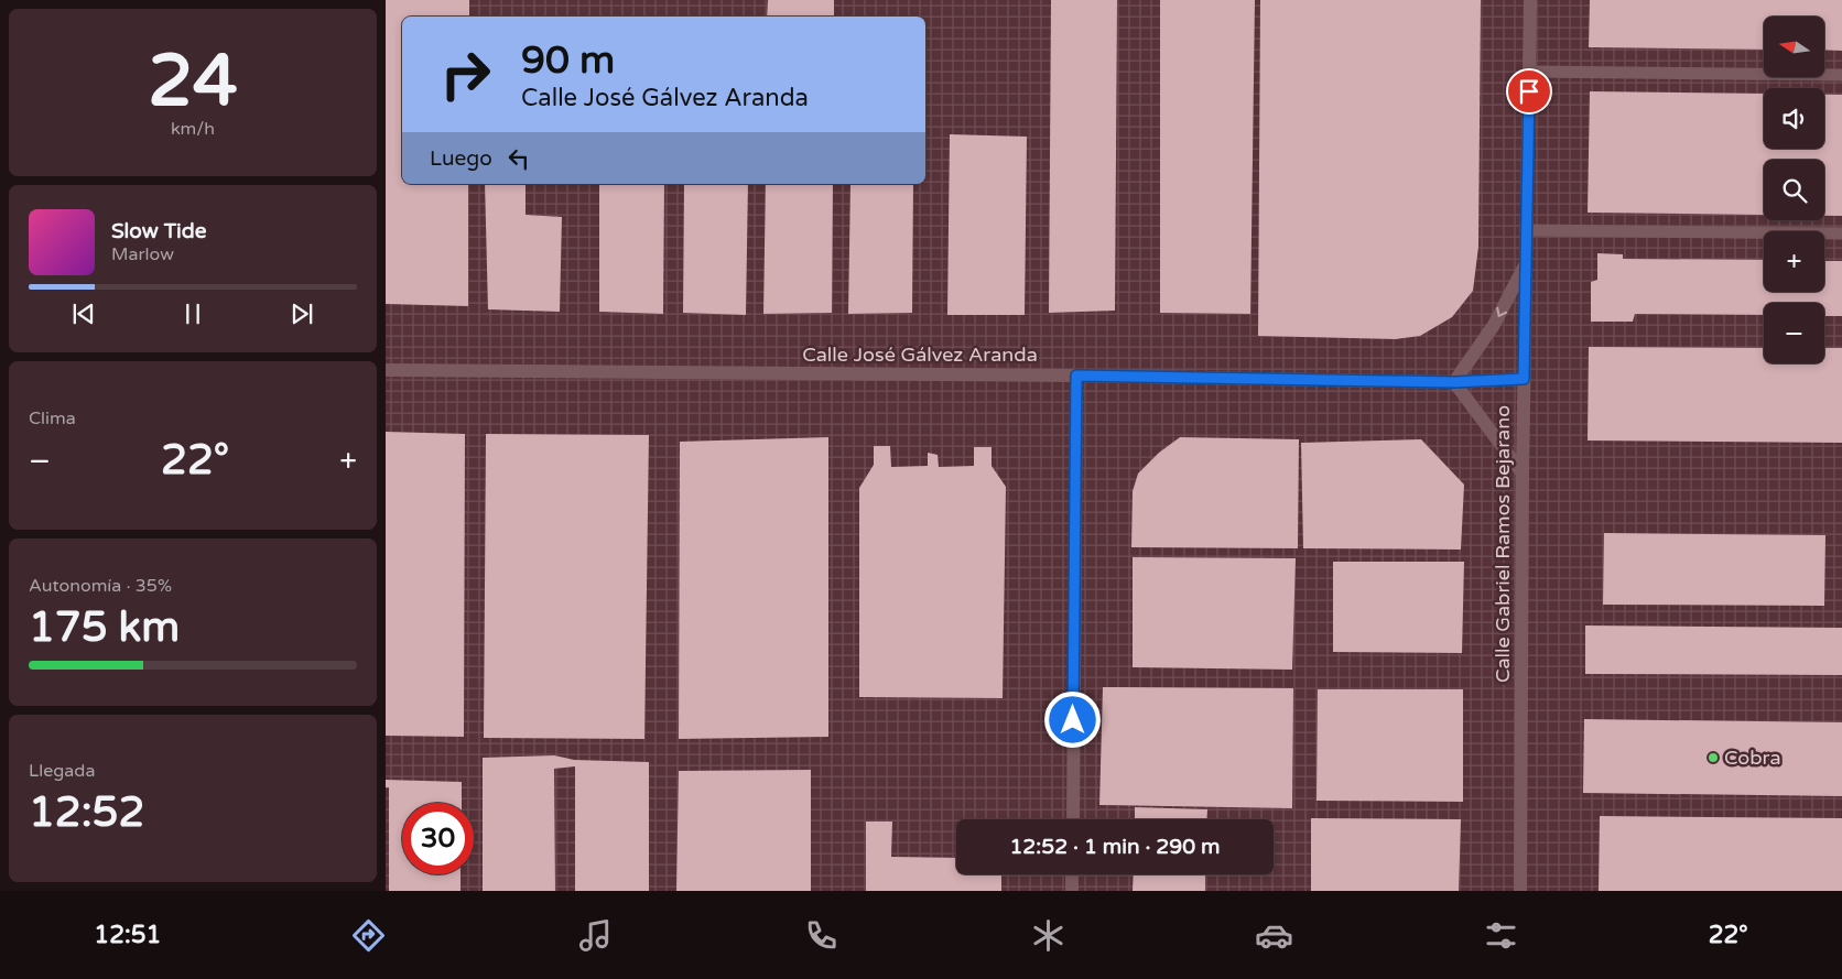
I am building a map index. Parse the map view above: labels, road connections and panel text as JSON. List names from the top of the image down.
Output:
{
  "streets": {
    "street": ["Calle José Gálvez Aranda", "Calle Gabriel Ramos Bejarano"]
  },
  "crossings": [
    ["Calle José Gálvez Aranda", "Calle Gabriel Ramos Bejarano"]
  ],
  "places": ["Cobra"],
  "north": "left",
  "page": {
    "tile": [
      ["24", "km/h"],
      "Clima",
      ["Autonomía · 35%", "175 km"],
      ["Llegada", "12:52"]
    ],
    "map_buttons": ["+", "−"],
    "turn": ["90 m", "Calle José Gálvez Aranda"],
    "then": "Luego",
    "song": ["Slow Tide", "Marlow"],
    "heat": ["−", "22°", "+"],
    "limit": "30",
    "trip": "12:52 · 1 min · 290 m",
    "tabs": ["12:51", "22°"]
  }
}
